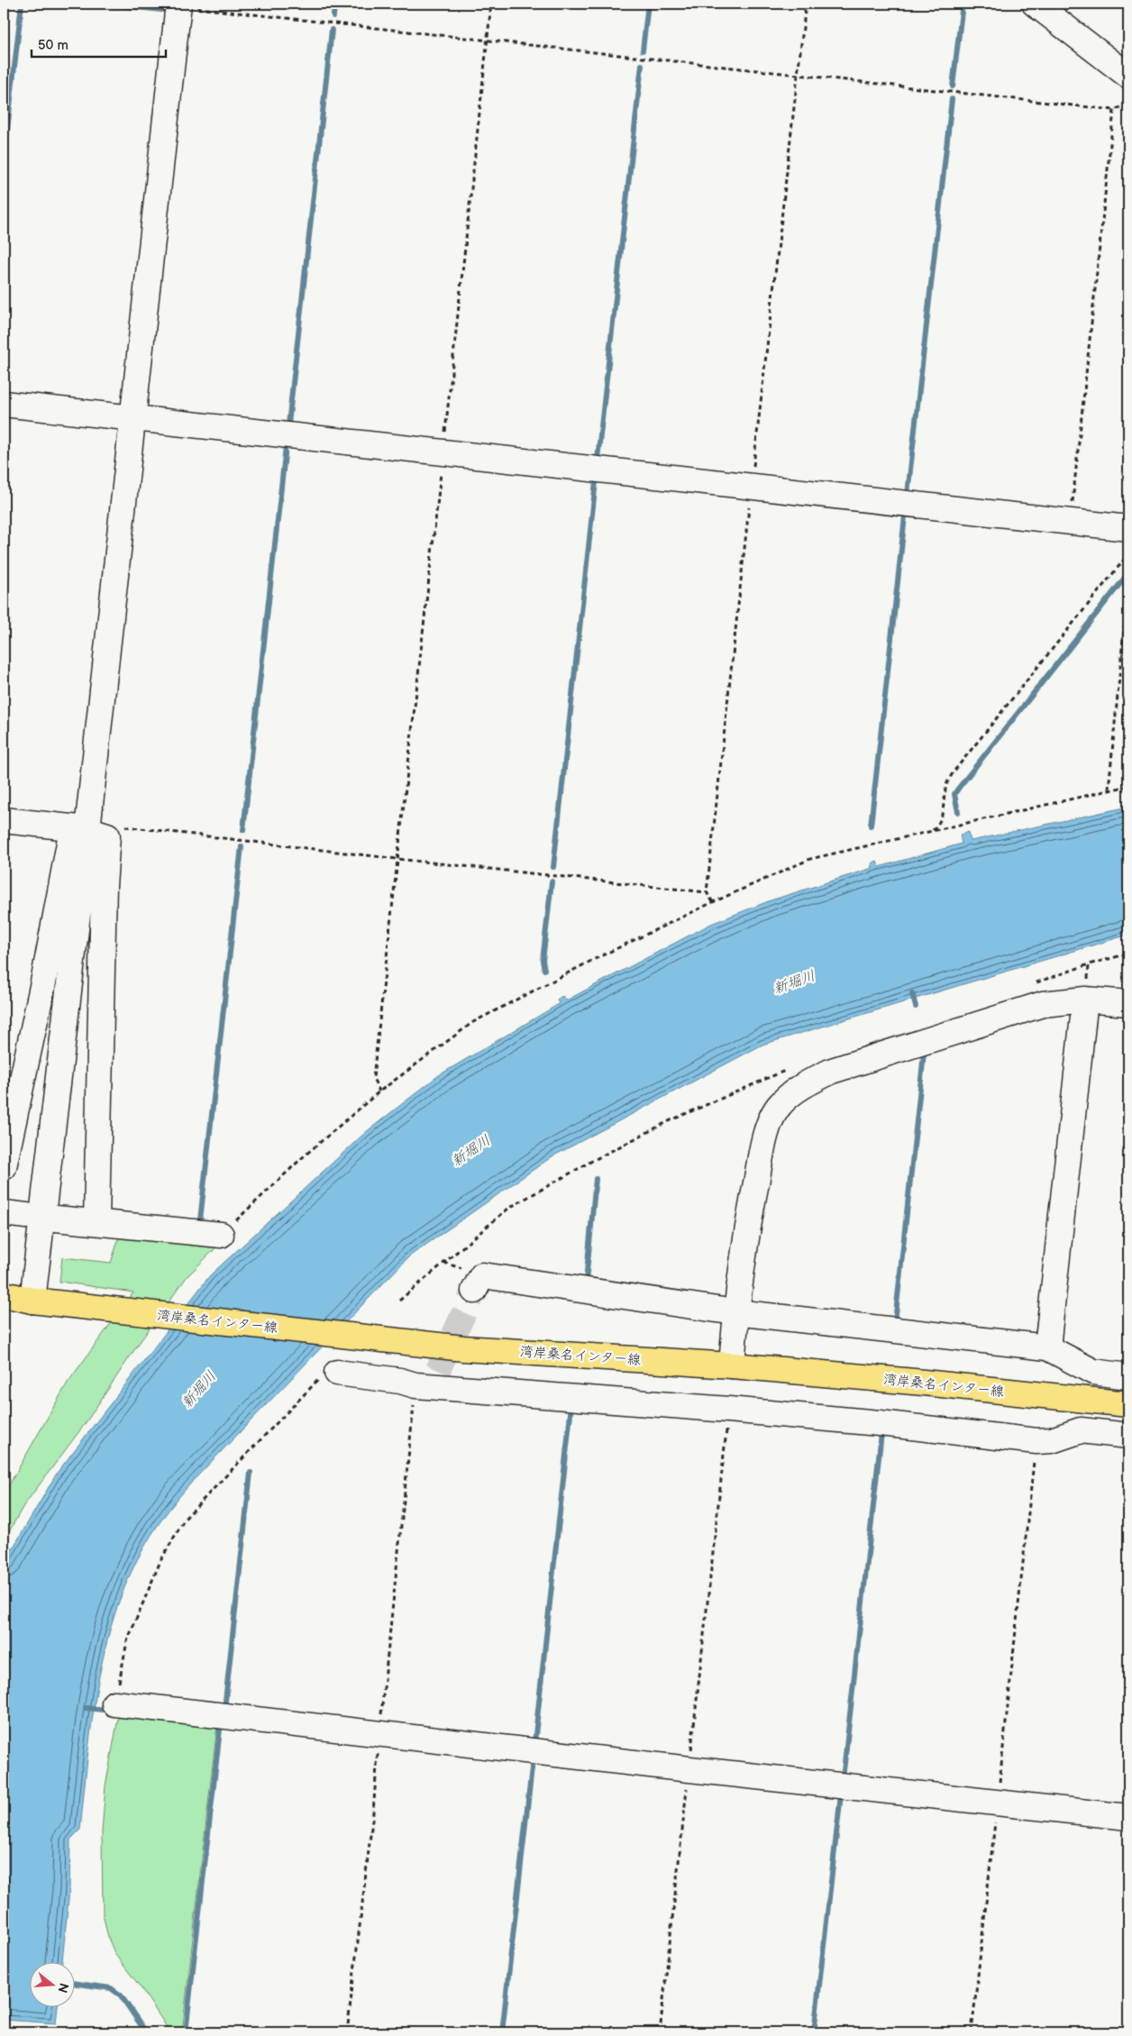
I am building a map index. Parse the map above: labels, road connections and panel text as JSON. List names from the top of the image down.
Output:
{
  "streets": {
    "main road": ["湾岸桑名インター線"]
  },
  "water": ["新堀川"],
  "scale_bar": "50 m",
  "north": "right"
}
